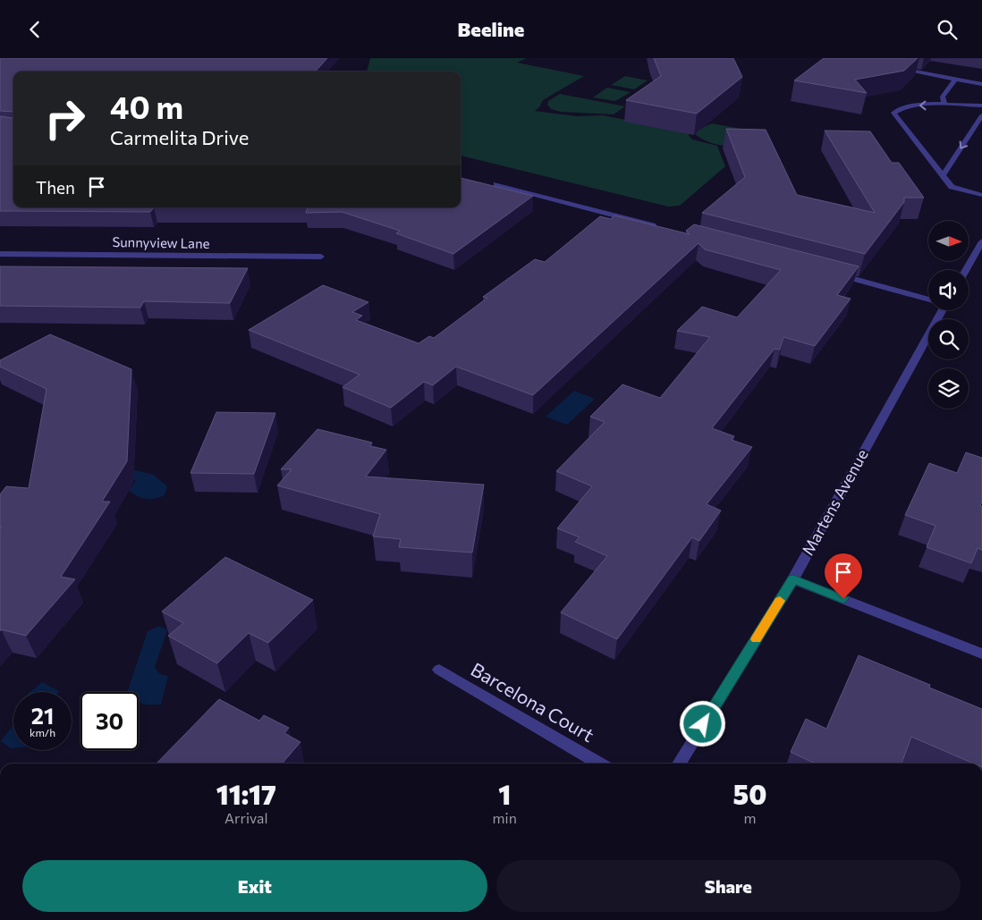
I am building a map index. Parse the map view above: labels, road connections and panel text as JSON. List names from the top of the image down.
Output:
{
  "streets": {
    "street": ["Sunnyview Lane", "Martens Avenue", "Barcelona Court"]
  },
  "north": "right",
  "page": {
    "header": "Beeline",
    "turn": ["40 m", "Carmelita Drive"],
    "then": "Then",
    "speed": "21 km/h",
    "limit": "30",
    "eta": [
      "11:17",
      "Arrival",
      "1",
      "min",
      "50",
      "m"
    ],
    "buttons": ["Exit", "Share"]
  }
}
